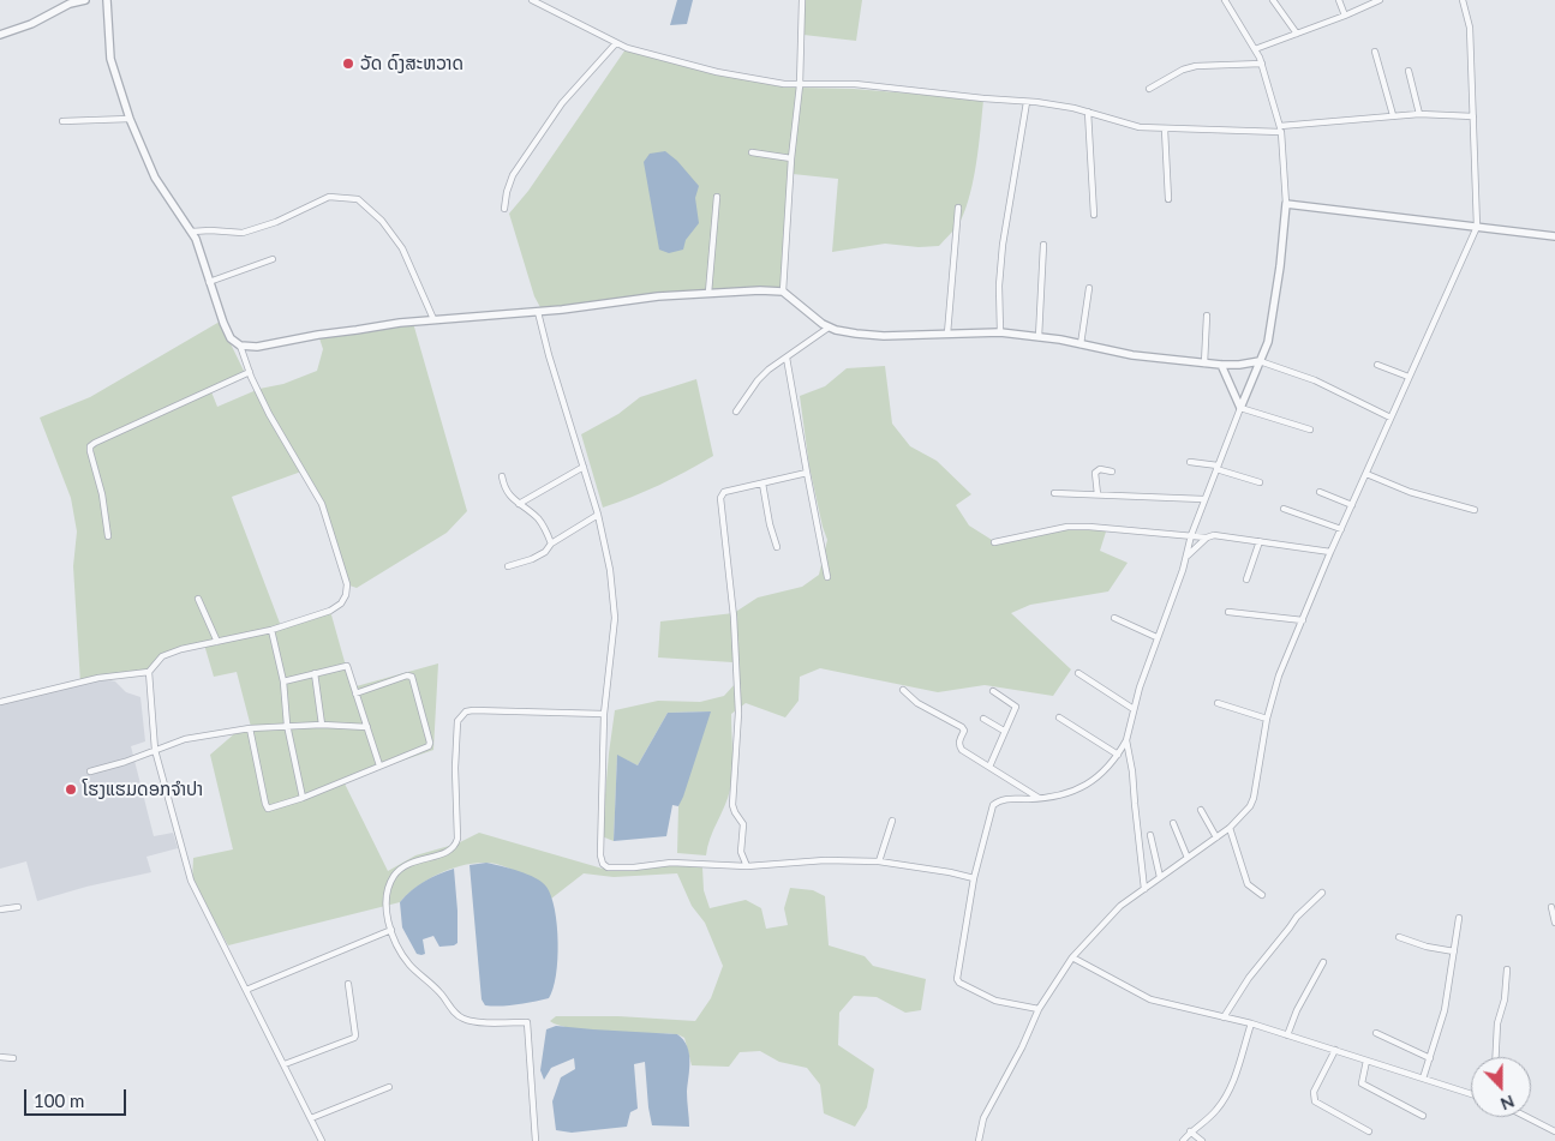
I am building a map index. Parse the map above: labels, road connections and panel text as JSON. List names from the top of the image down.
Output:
{
  "places": ["ວັດ ດົງສະຫວາດ", "ໂຮງແຮມດອກຈຳປາ"],
  "scale_bar": "100 m",
  "north": "bottom"
}
